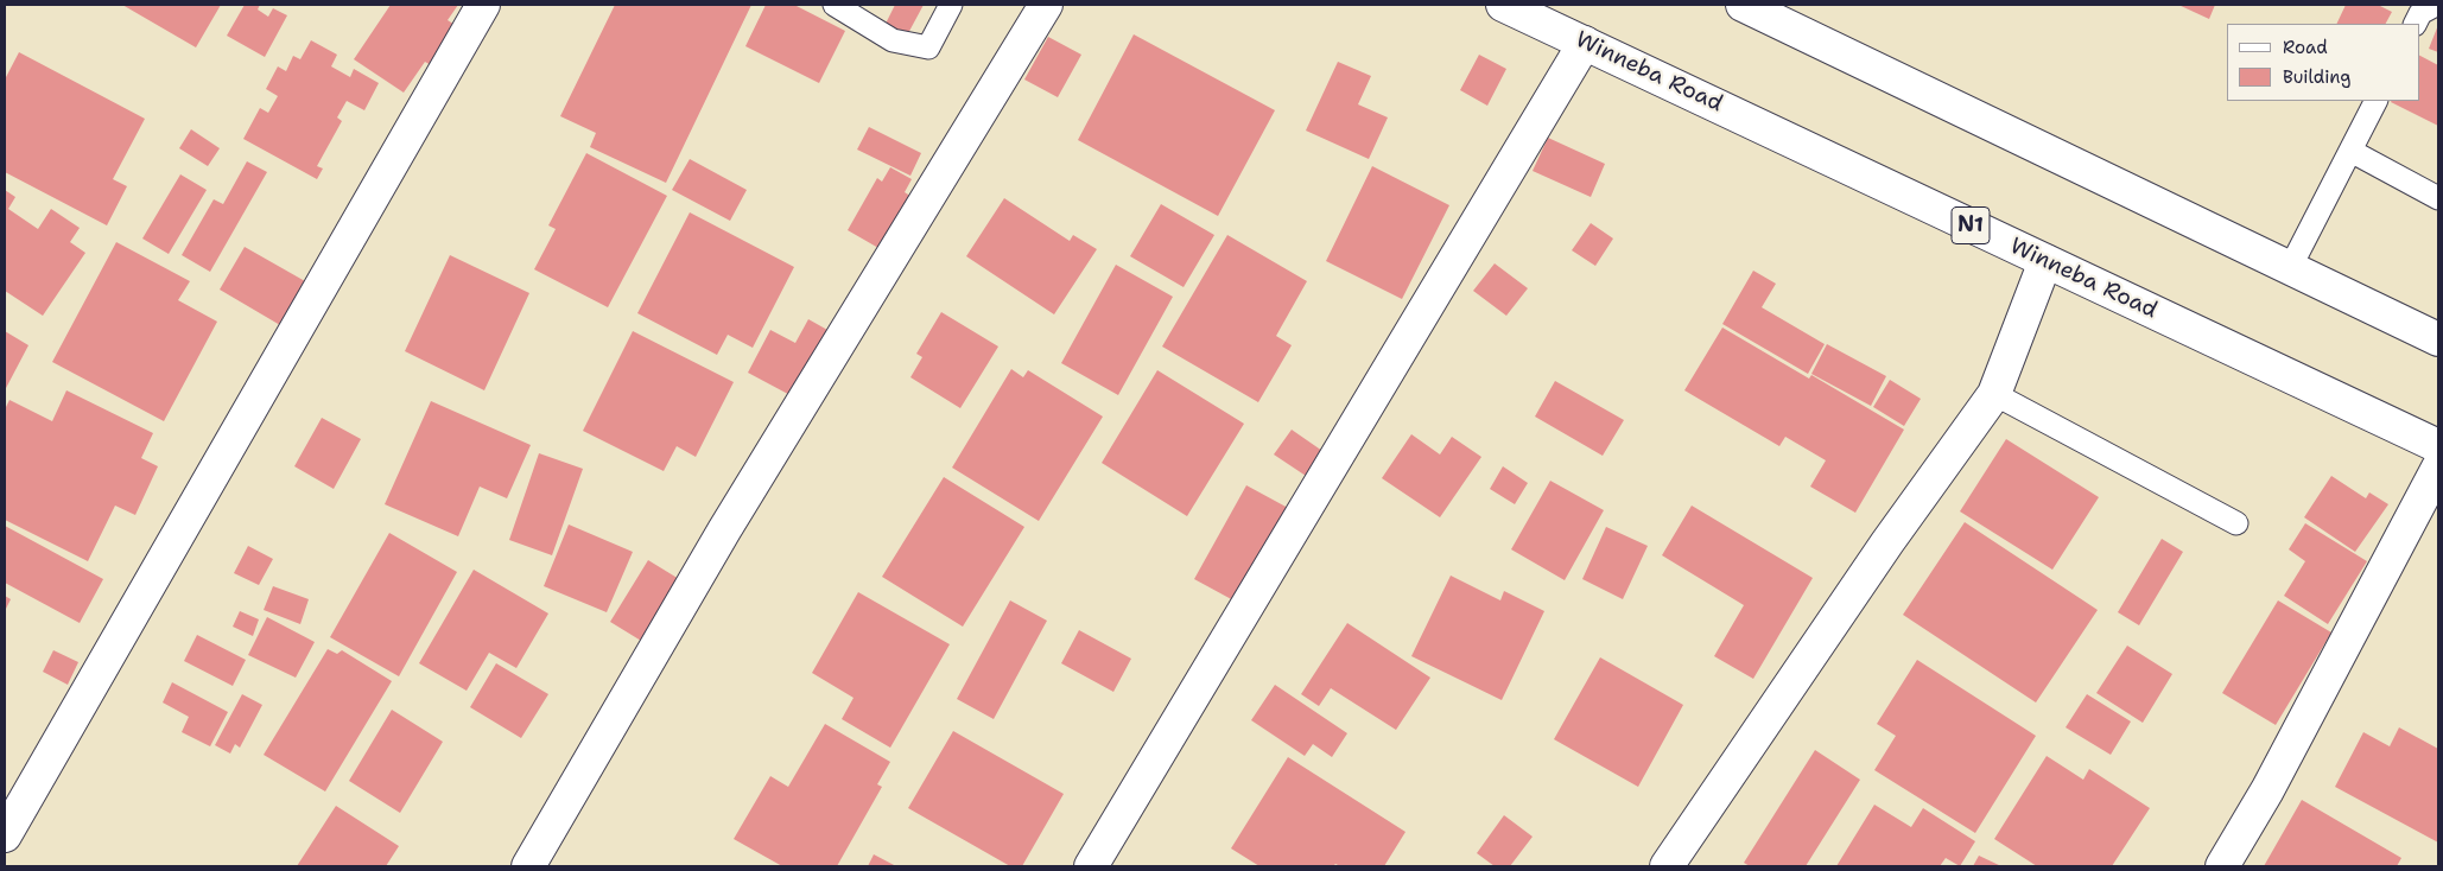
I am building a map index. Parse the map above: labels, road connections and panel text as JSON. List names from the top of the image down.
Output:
{
  "streets": {
    "main road": ["Winneba Road", "N1"]
  },
  "legend": ["Road", "Building"]
}
